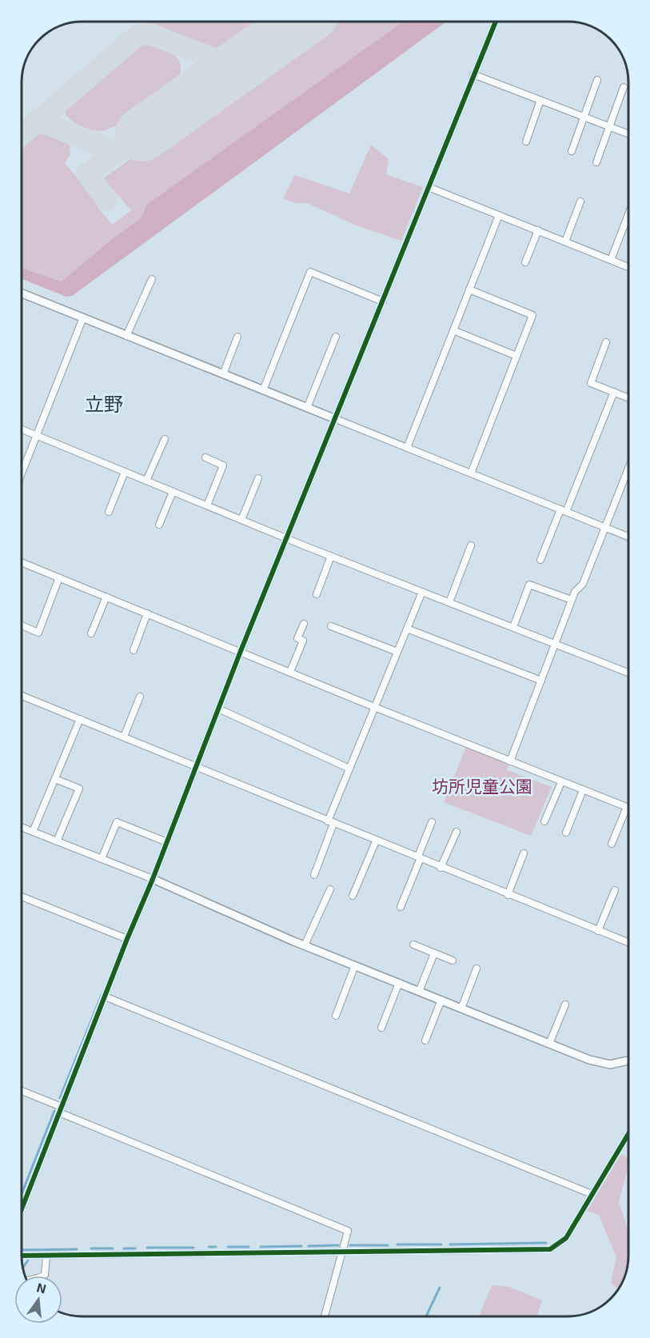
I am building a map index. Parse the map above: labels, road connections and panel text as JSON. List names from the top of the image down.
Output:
{
  "districts": ["立野"],
  "parks": ["坊所児童公園"],
  "north": "top"
}
